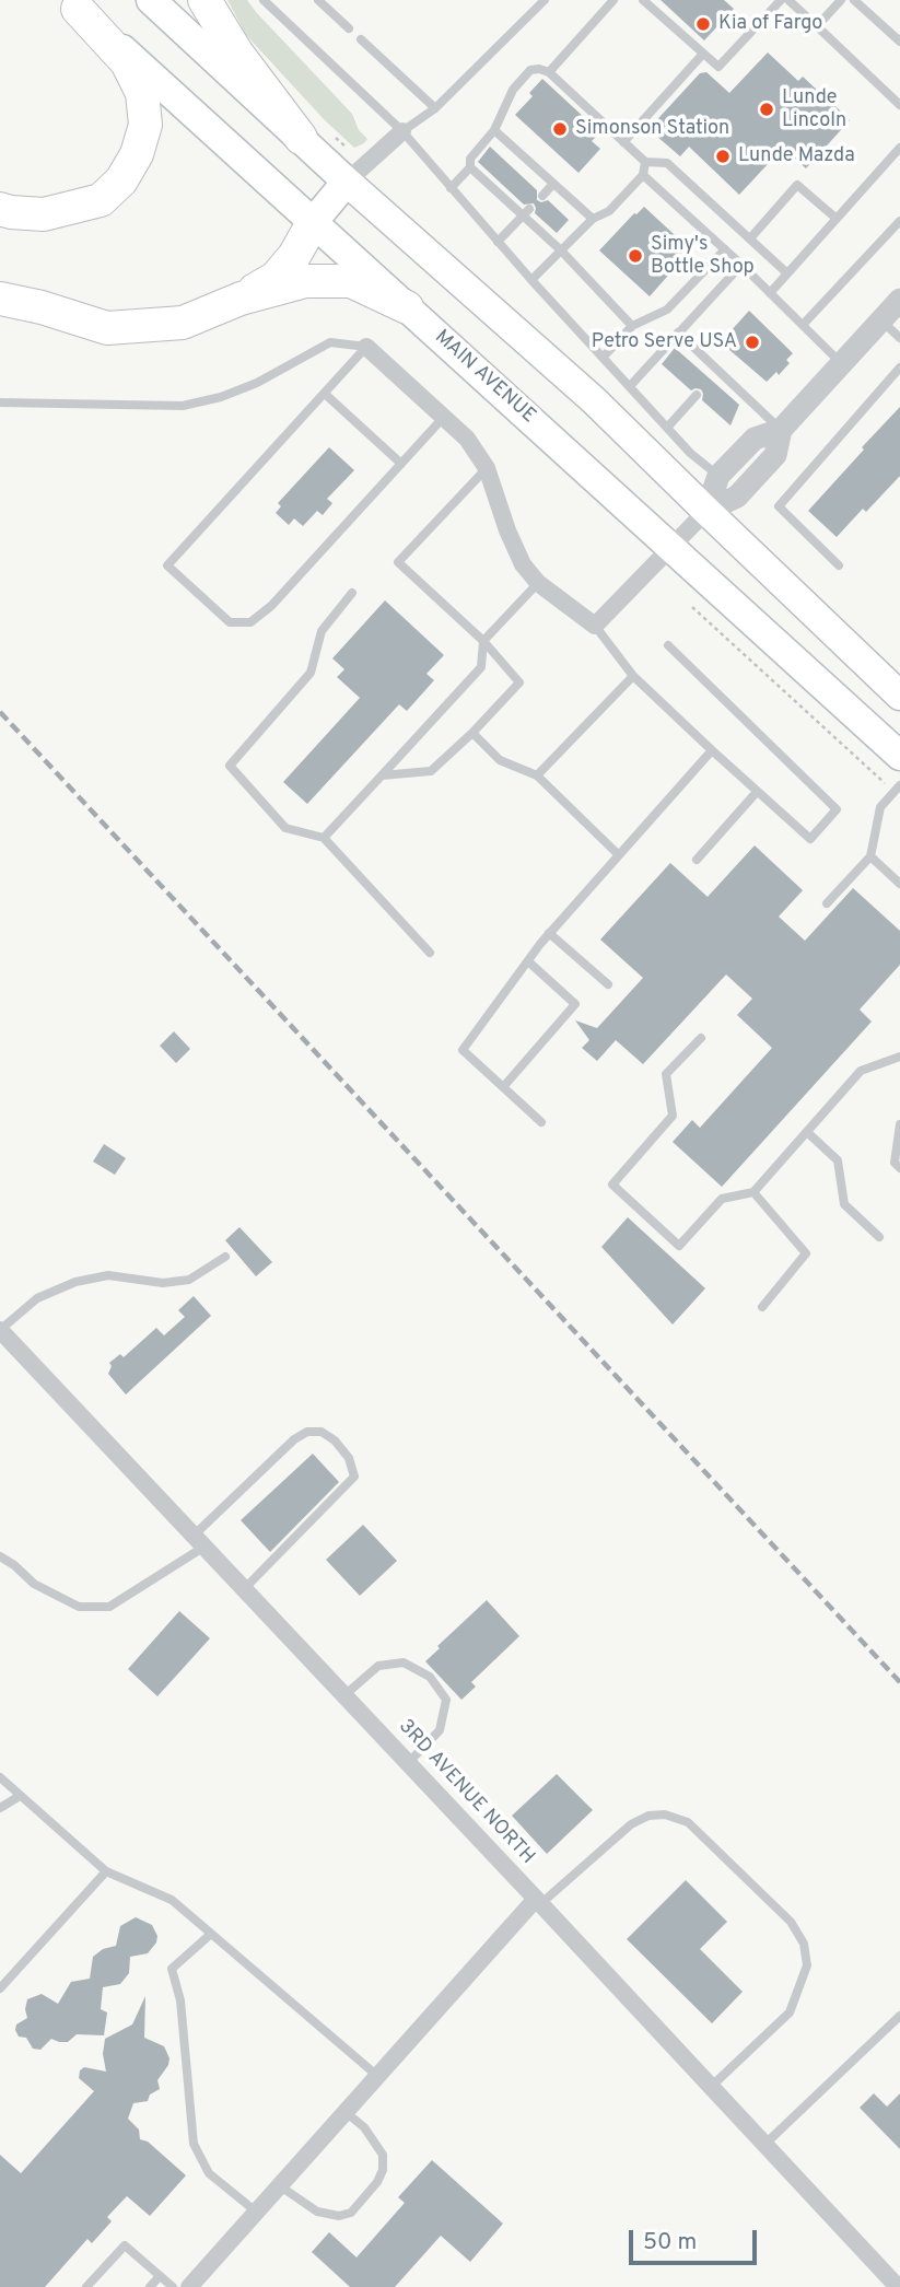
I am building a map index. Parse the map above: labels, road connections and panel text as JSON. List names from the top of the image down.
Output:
{
  "streets": {
    "main road": ["MAIN AVENUE"],
    "street": ["3RD AVENUE NORTH"]
  },
  "places": [
    "Kia of Fargo",
    "Lunde Lincoln",
    "Simonson Station",
    "Lunde Mazda",
    "Simy's Bottle Shop",
    "Petro Serve USA"
  ],
  "scale_bar": "50 m"
}
